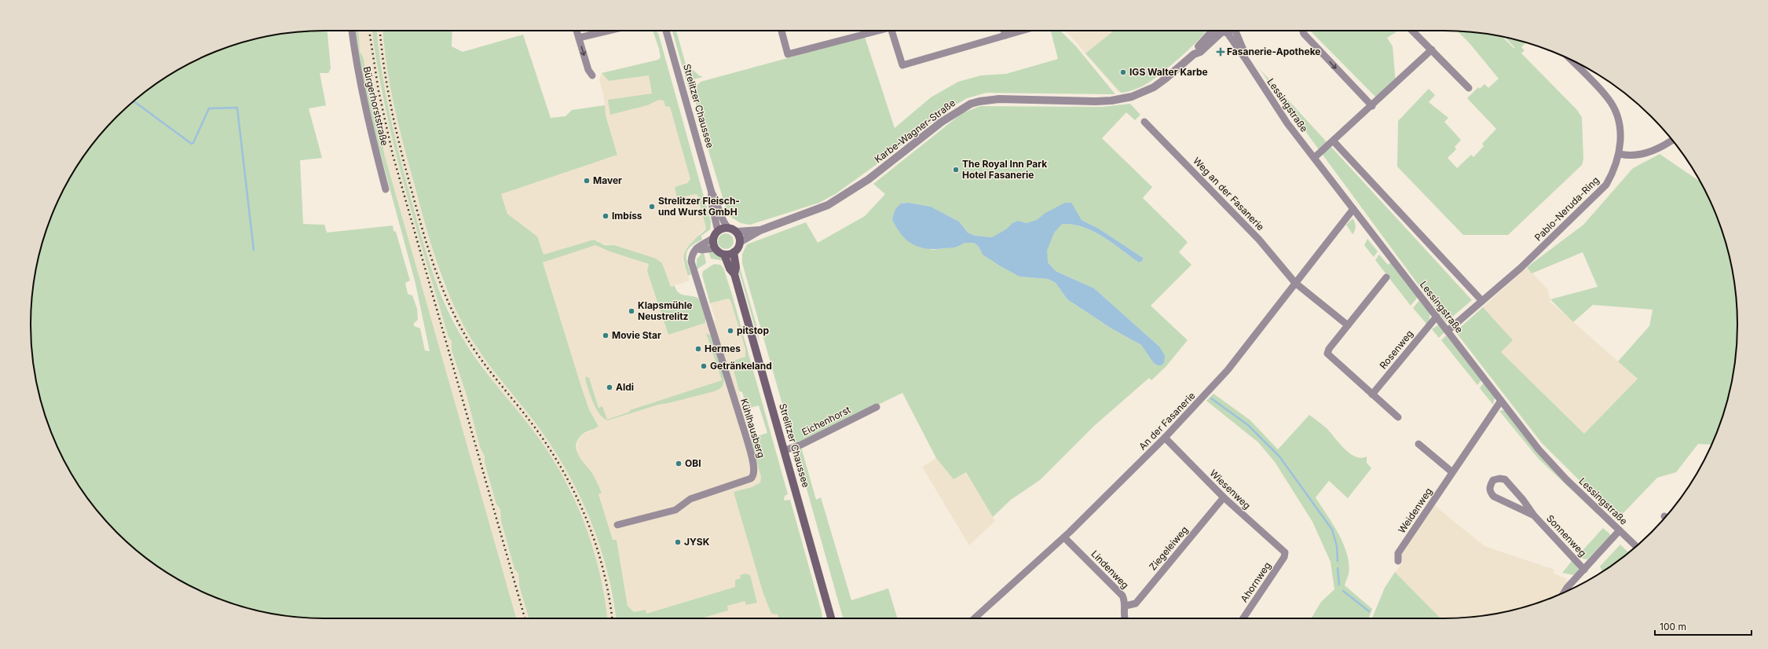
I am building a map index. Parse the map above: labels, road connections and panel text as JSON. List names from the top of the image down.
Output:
{
  "streets": {
    "main road": ["Strelitzer Chaussee"],
    "street": [
      "Lessingstraße",
      "Bürgerhorststraße",
      "Karbe-Wagner-Straße",
      "Weg an der Fasanerie",
      "Pablo-Neruda-Ring",
      "Rosenweg",
      "Eichenhorst",
      "An der Fasanerie",
      "Kühlhausberg",
      "Wiesenweg",
      "Weidenweg",
      "Sonnenweg",
      "Ziegeleiweg",
      "Lindenweg",
      "Ahornweg"
    ]
  },
  "crossings": [
    ["Lessingstraße", "Karbe-Wagner-Straße"],
    ["Lessingstraße", "Pablo-Neruda-Ring"],
    ["Lessingstraße", "Rosenweg"],
    ["Lessingstraße", "An der Fasanerie"],
    ["Lessingstraße", "Weidenweg"],
    ["Strelitzer Chaussee", "Karbe-Wagner-Straße"],
    ["Strelitzer Chaussee", "Eichenhorst"],
    ["Weg an der Fasanerie", "An der Fasanerie"],
    ["An der Fasanerie", "Wiesenweg"],
    ["An der Fasanerie", "Lindenweg"],
    ["Wiesenweg", "Ziegeleiweg"],
    ["Wiesenweg", "Ahornweg"],
    ["Ziegeleiweg", "Lindenweg"]
  ],
  "places": {
    "health": ["Fasanerie-Apotheke"],
    "other": [
      "IGS Walter Karbe",
      "The Royal Inn Park Hotel Fasanerie",
      "Maver",
      "Strelitzer Fleisch- und Wurst GmbH",
      "Imbíss",
      "Klapsmühle Neustrelitz",
      "pitstop",
      "Movie Star",
      "Hermes",
      "Getränkeland",
      "Aldi",
      "OBI",
      "JYSK"
    ]
  },
  "scale_bar": "100 m"
}
